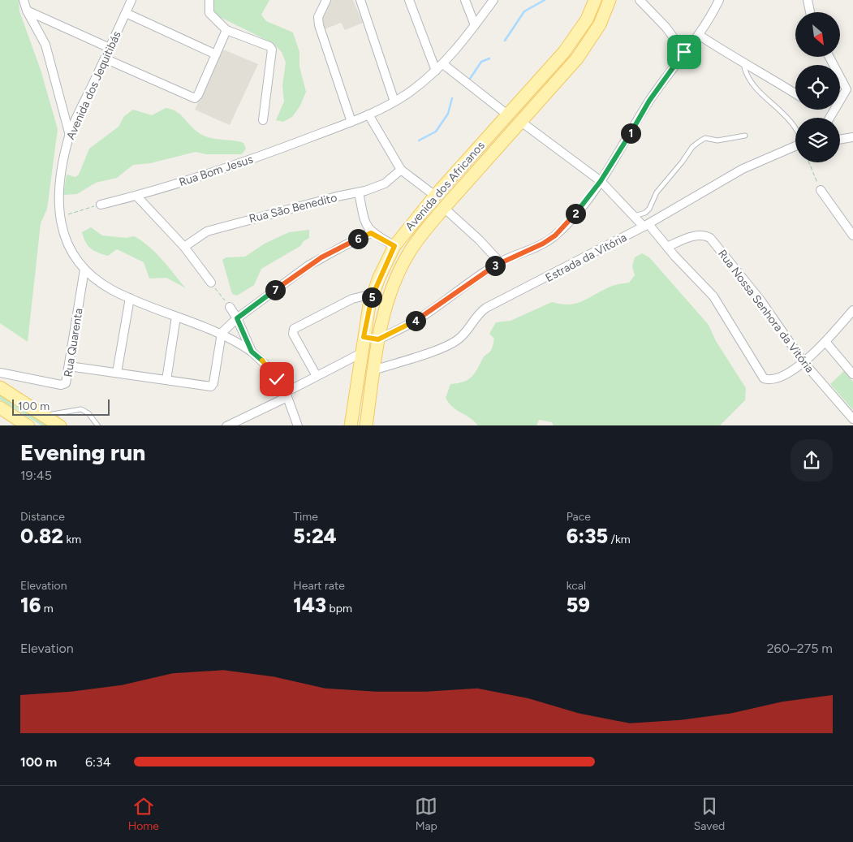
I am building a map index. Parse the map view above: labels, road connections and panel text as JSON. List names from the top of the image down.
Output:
{
  "streets": {
    "main road": ["Avenida dos Africanos"],
    "street": [
      "Avenida dos Jequitibás",
      "Rua Bom Jesus",
      "Rua São Benedito",
      "Estrada da Vitória",
      "Rua Nossa Senhora da Vitória",
      "Rua Quarenta"
    ]
  },
  "crossings": [
    ["Avenida dos Jequitibás", "Rua Quarenta"],
    ["Avenida dos Africanos", "Estrada da Vitória"]
  ],
  "scale_bar": "100 m",
  "north": "bottom right",
  "page": {
    "pins": [
      "1",
      "2",
      "6",
      "3",
      "7",
      "5",
      "4"
    ],
    "scale": "100 m",
    "heading": ["Evening run", "19:45"],
    "stats": [
      ["Distance", "0.82 km"],
      ["Time", "5:24"],
      ["Pace", "6:35 /km"],
      ["Elevation", "16 m"],
      ["Heart rate", "143 bpm"],
      ["kcal", "59"]
    ],
    "chart": ["Elevation", "260–275 m"],
    "list": [
      {
        "name": "100 m",
        "note": "6:34"
      }
    ],
    "tabs": ["Home", "Map", "Saved"]
  }
}
